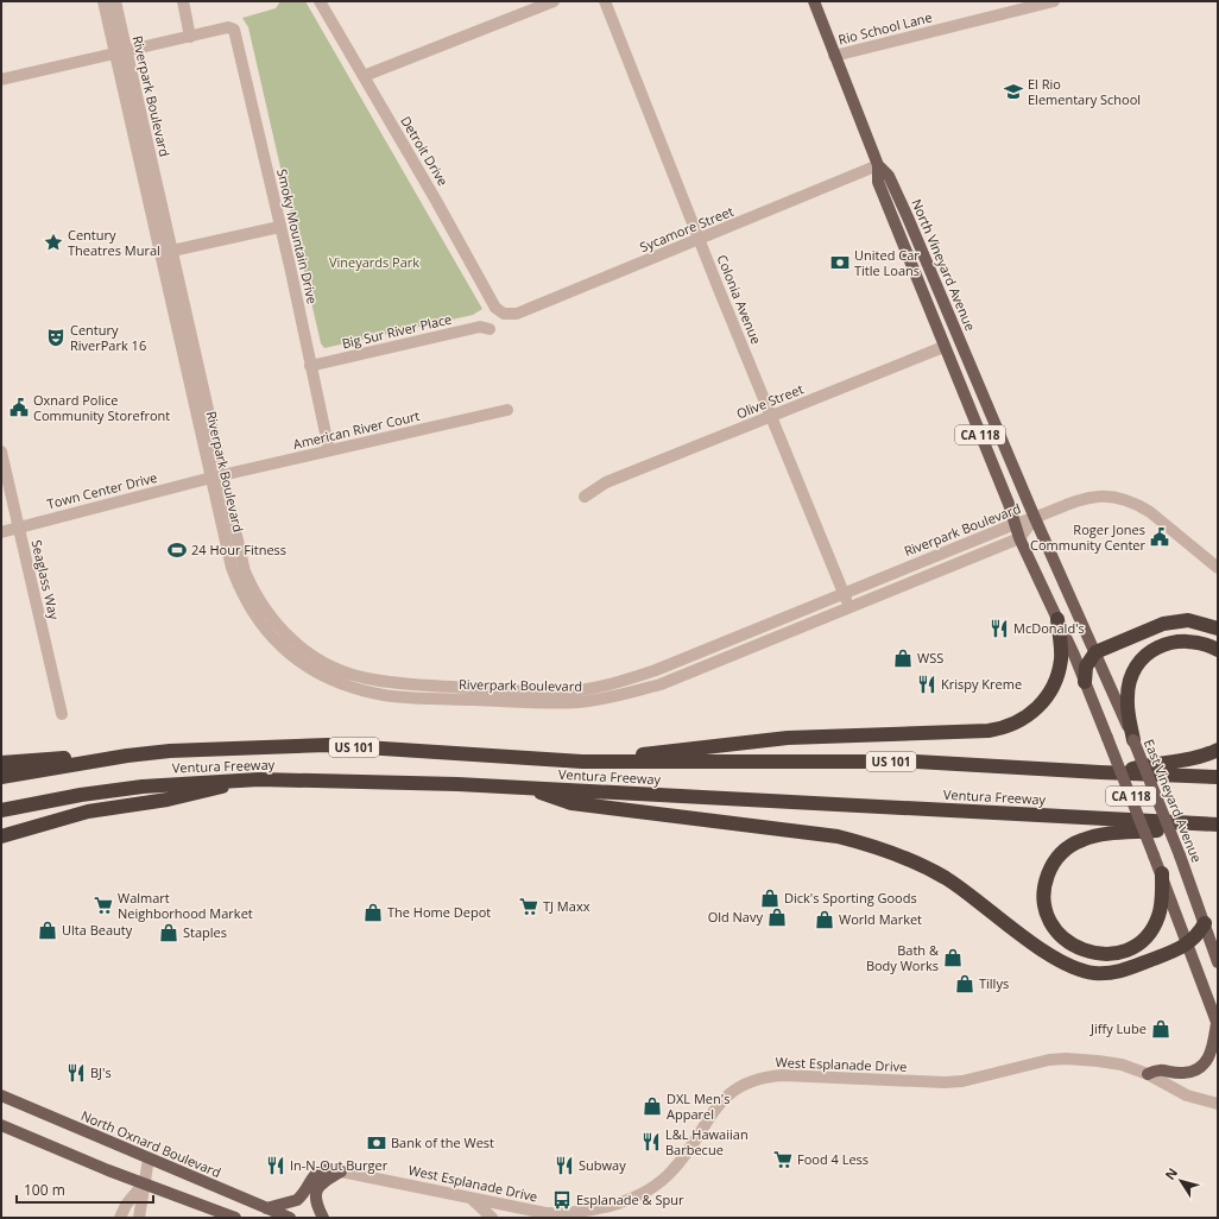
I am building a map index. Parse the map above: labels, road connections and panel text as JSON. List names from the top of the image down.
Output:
{
  "streets": {
    "highway": ["US 101", "Ventura Freeway"],
    "main road": [
      "North Vineyard Avenue",
      "CA 118",
      "East Vineyard Avenue",
      "North Oxnard Boulevard"
    ],
    "street": [
      "Rio School Lane",
      "Riverpark Boulevard",
      "Detroit Drive",
      "Sycamore Street",
      "Smoky Mountain Drive",
      "Colonia Avenue",
      "Big Sur River Place",
      "Olive Street",
      "American River Court",
      "Town Center Drive",
      "Seaglass Way",
      "West Esplanade Drive"
    ]
  },
  "crossings": [
    ["Rio School Lane", "North Vineyard Avenue"],
    ["Riverpark Boulevard", "North Vineyard Avenue"],
    ["Riverpark Boulevard", "Colonia Avenue"],
    ["Riverpark Boulevard", "American River Court"],
    ["Riverpark Boulevard", "CA 118"],
    ["Riverpark Boulevard", "Town Center Drive"],
    ["Detroit Drive", "Sycamore Street"],
    ["Sycamore Street", "North Vineyard Avenue"],
    ["Sycamore Street", "Colonia Avenue"],
    ["Smoky Mountain Drive", "Big Sur River Place"],
    ["Smoky Mountain Drive", "American River Court"],
    ["North Vineyard Avenue", "Olive Street"],
    ["North Vineyard Avenue", "CA 118"],
    ["Colonia Avenue", "Olive Street"],
    ["American River Court", "Town Center Drive"],
    ["CA 118", "East Vineyard Avenue"],
    ["Town Center Drive", "Seaglass Way"]
  ],
  "parks": ["Vineyards Park"],
  "places": {
    "school or university": ["El Rio Elementary School"],
    "place": ["Century Theatres Mural"],
    "bank": ["United Car Title Loans", "Bank of the West"],
    "theatre": ["Century RiverPark 16"],
    "public building": ["Oxnard Police Community Storefront", "Roger Jones Community Center"],
    "sports": ["24 Hour Fitness"],
    "restaurant": [
      "McDonald's",
      "Krispy Kreme",
      "BJ's",
      "L&L Hawaiian Barbecue",
      "In-N-Out Burger",
      "Subway"
    ],
    "shop": [
      "WSS",
      "Dick's Sporting Goods",
      "The Home Depot",
      "Old Navy",
      "World Market",
      "Ulta Beauty",
      "Staples",
      "Bath & Body Works",
      "Tillys",
      "Jiffy Lube",
      "DXL Men's Apparel"
    ],
    "supermarket": ["Walmart Neighborhood Market", "TJ Maxx", "Food 4 Less"],
    "bus stop": ["Esplanade & Spur"]
  },
  "scale_bar": "100 m",
  "north": "top left"
}
